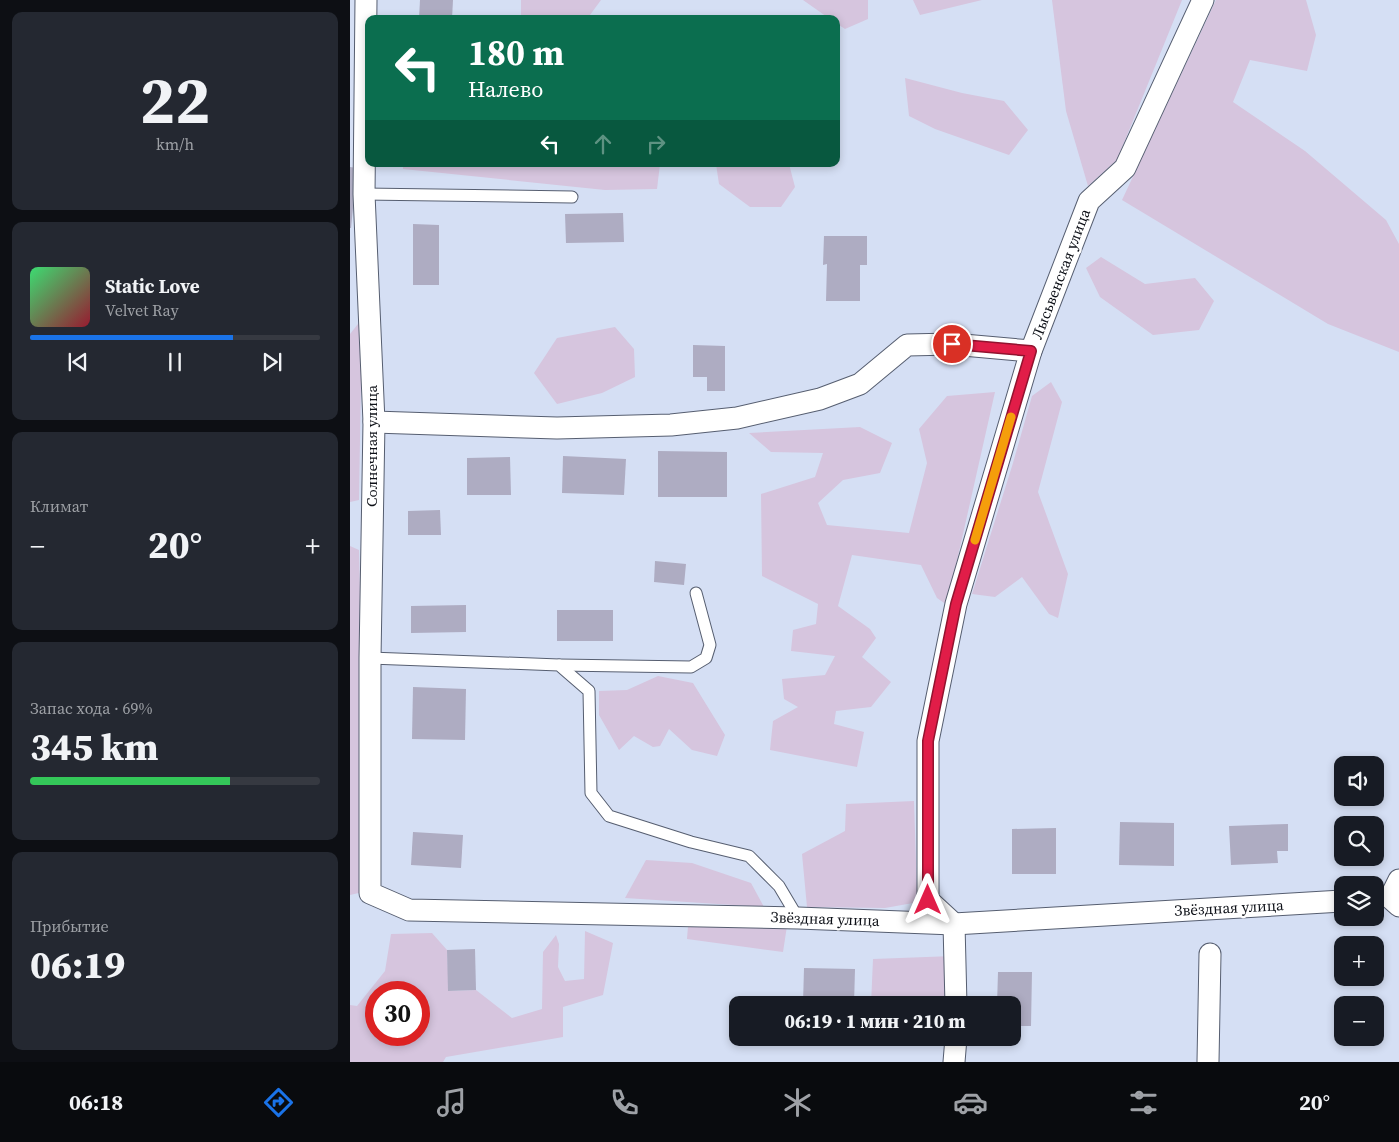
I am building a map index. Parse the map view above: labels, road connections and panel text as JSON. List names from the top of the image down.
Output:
{
  "streets": {
    "street": ["Лысьвенская улица", "Солнечная улица", "Звёздная улица"]
  },
  "crossings": [
    ["Лысьвенская улица", "Звёздная улица"],
    ["Солнечная улица", "Звёздная улица"]
  ],
  "page": {
    "tile": [
      ["22", "km/h"],
      "Климат",
      ["Запас хода · 69%", "345 km"],
      ["Прибытие", "06:19"]
    ],
    "turn": ["180 m", "Налево"],
    "song": ["Static Love", "Velvet Ray"],
    "heat": ["−", "20°", "+"],
    "map_buttons": ["+", "−"],
    "limit": "30",
    "trip": "06:19 · 1 мин · 210 m",
    "tabs": ["06:18", "20°"]
  }
}
